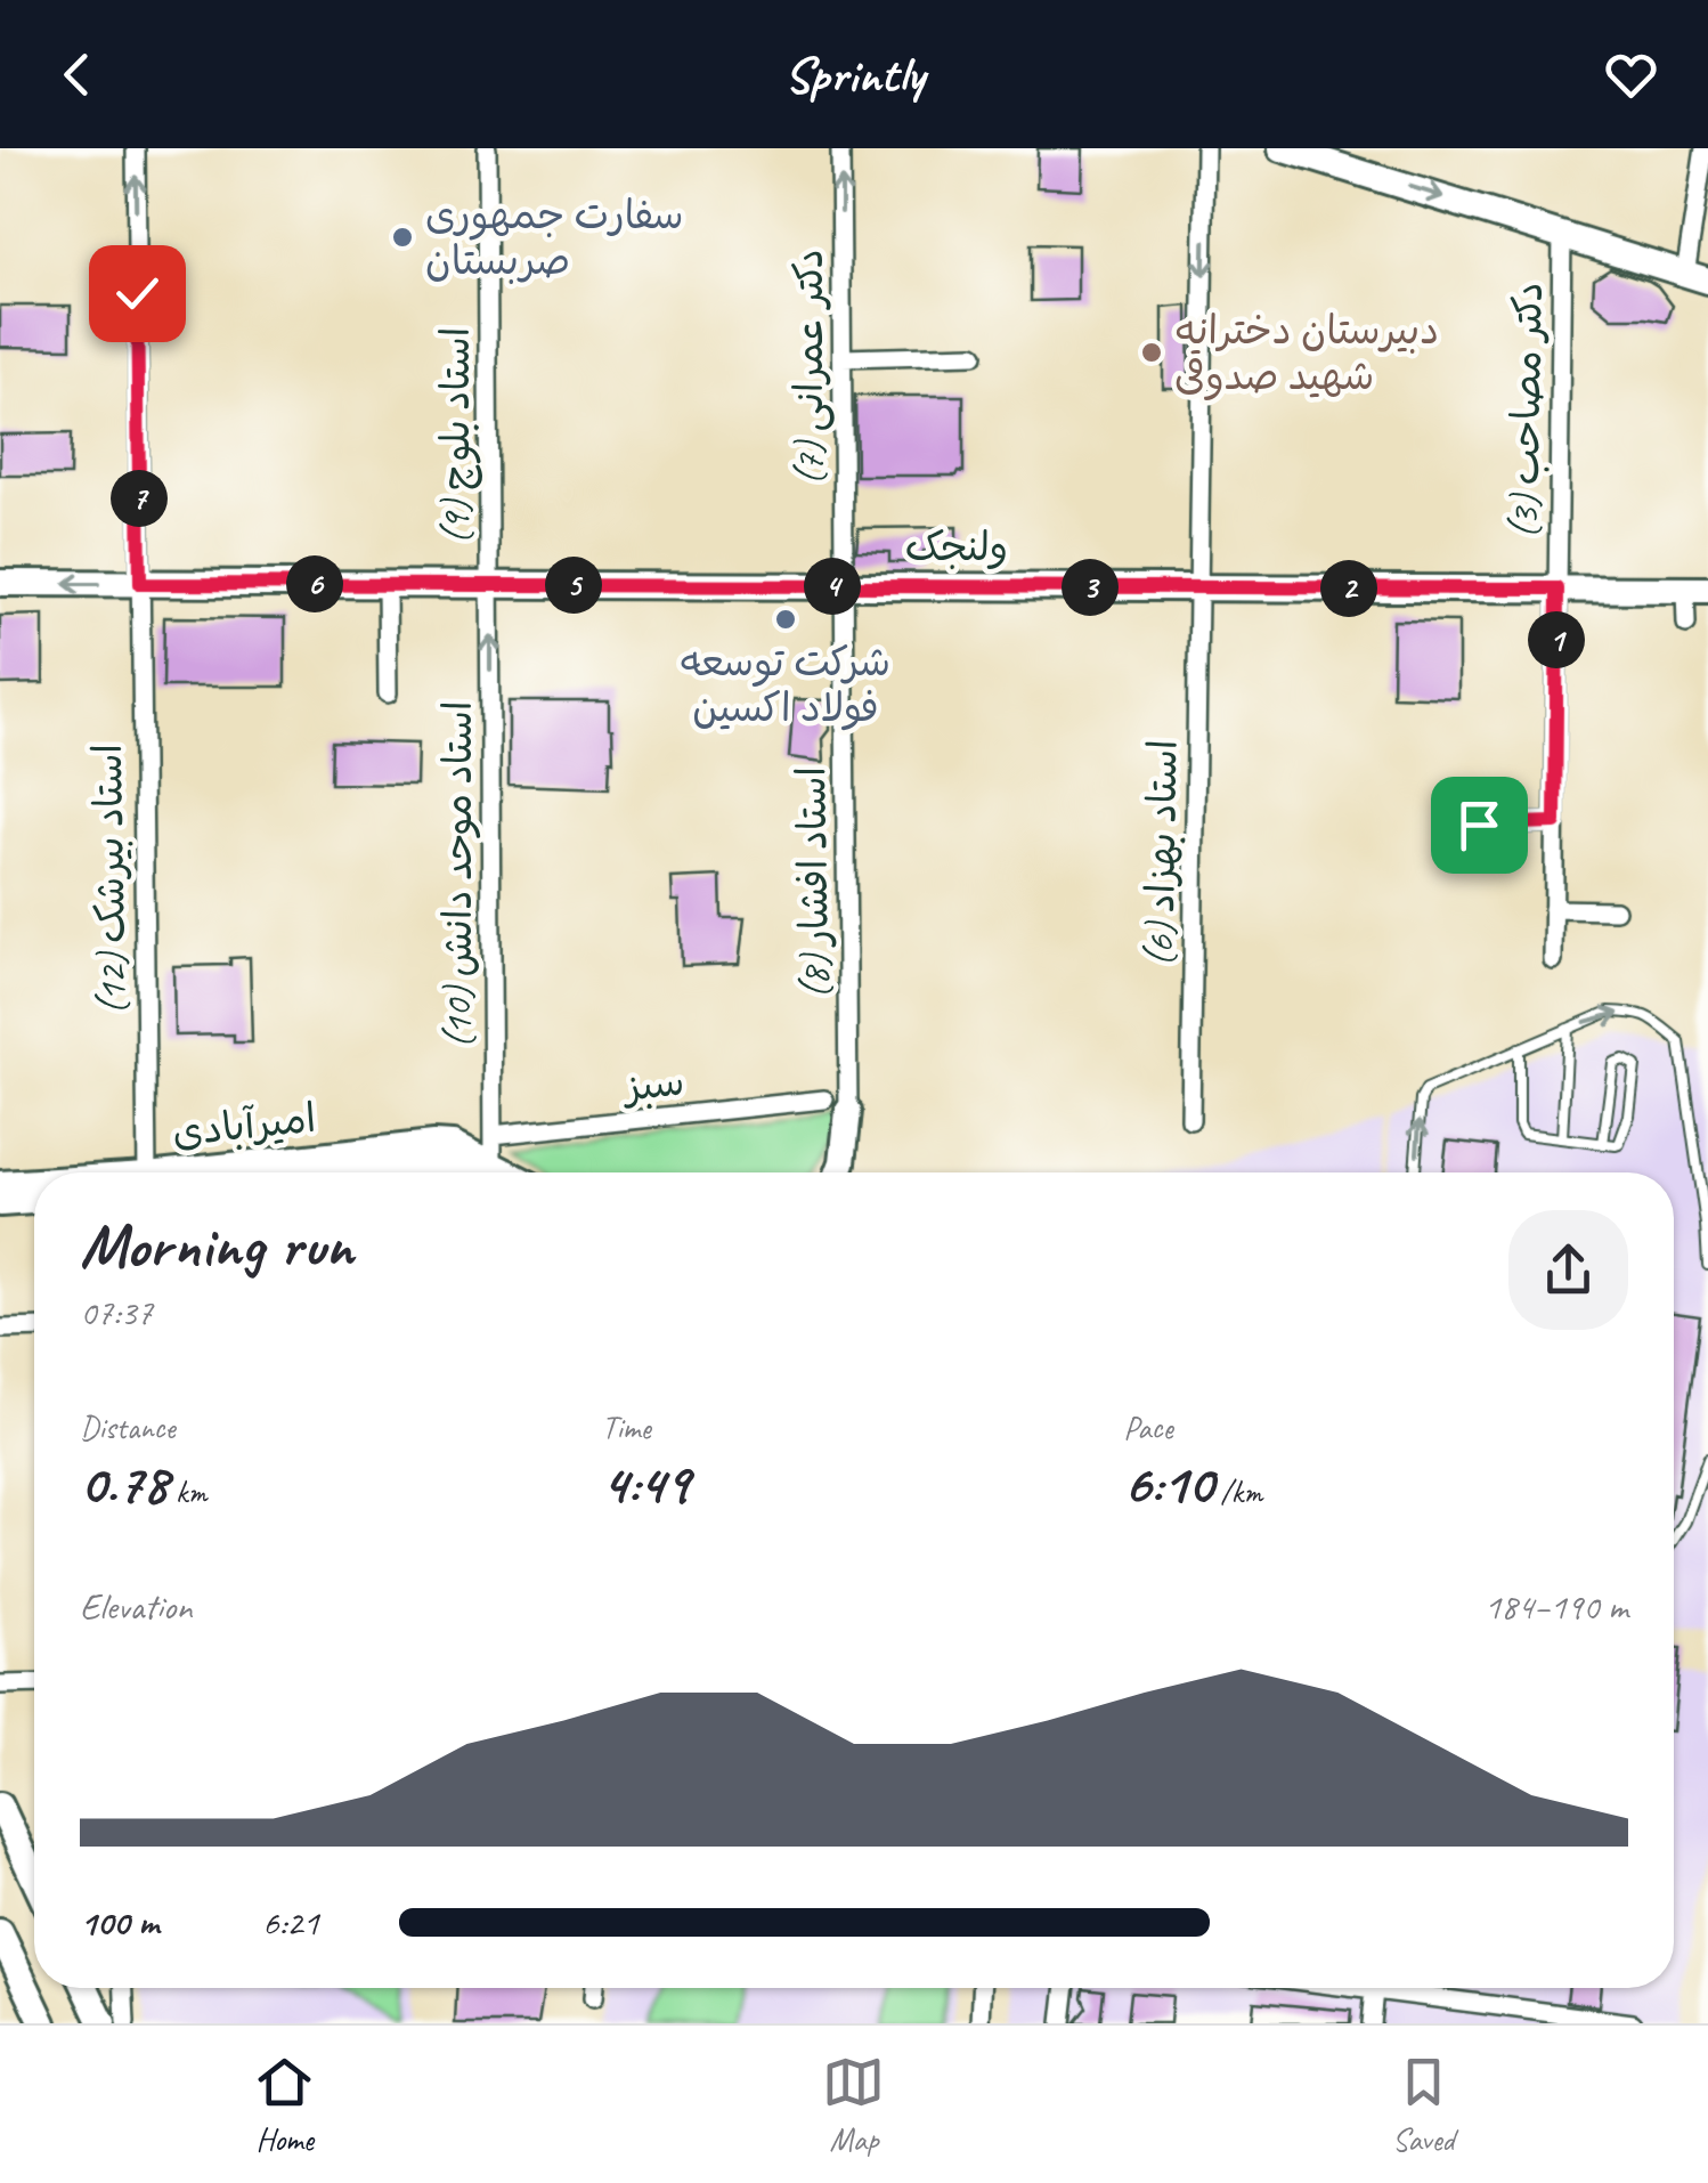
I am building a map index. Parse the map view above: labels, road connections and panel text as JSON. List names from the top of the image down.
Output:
{
  "streets": {
    "main road": ["ولنجک", "امیرآبادی"],
    "street": [
      "دکتر عمرانی (7)",
      "دکتر مصاحب (3)",
      "استاد بلوچ (9)",
      "استاد بهزاد (6)",
      "استاد موحد دانش (10)",
      "استاد بیرشک (12)",
      "استاد افشار (8)",
      "سبز"
    ]
  },
  "crossings": [
    ["دکتر عمرانی (7)", "ولنجک"],
    ["دکتر عمرانی (7)", "استاد افشار (8)"],
    ["دکتر مصاحب (3)", "ولنجک"],
    ["استاد بلوچ (9)", "ولنجک"],
    ["استاد بلوچ (9)", "استاد موحد دانش (10)"],
    ["ولنجک", "استاد بهزاد (6)"],
    ["ولنجک", "استاد موحد دانش (10)"],
    ["ولنجک", "استاد بیرشک (12)"],
    ["ولنجک", "استاد افشار (8)"],
    ["استاد موحد دانش (10)", "سبز"],
    ["استاد موحد دانش (10)", "امیرآبادی"],
    ["استاد افشار (8)", "سبز"]
  ],
  "one_way": [
    "دکتر عمرانی (7)",
    "استاد بهزاد (6)",
    "استاد موحد دانش (10)",
    "استاد بیرشک (12)"
  ],
  "places": ["سفارت جمهوری صربستان", "دبیرستان دخترانه شهید صدوقی", "شرکت توسعه فولاد اکسین"],
  "page": {
    "header": "Sprintly",
    "pins": [
      "7",
      "6",
      "5",
      "4",
      "3",
      "2",
      "1"
    ],
    "heading": ["Morning run", "07:37"],
    "stats": [
      ["Distance", "0.78 km"],
      ["Time", "4:49"],
      ["Pace", "6:10 /km"]
    ],
    "chart": ["Elevation", "184–190 m"],
    "list": [
      {
        "name": "100 m",
        "note": "6:21"
      }
    ],
    "tabs": ["Home", "Map", "Saved"]
  }
}
